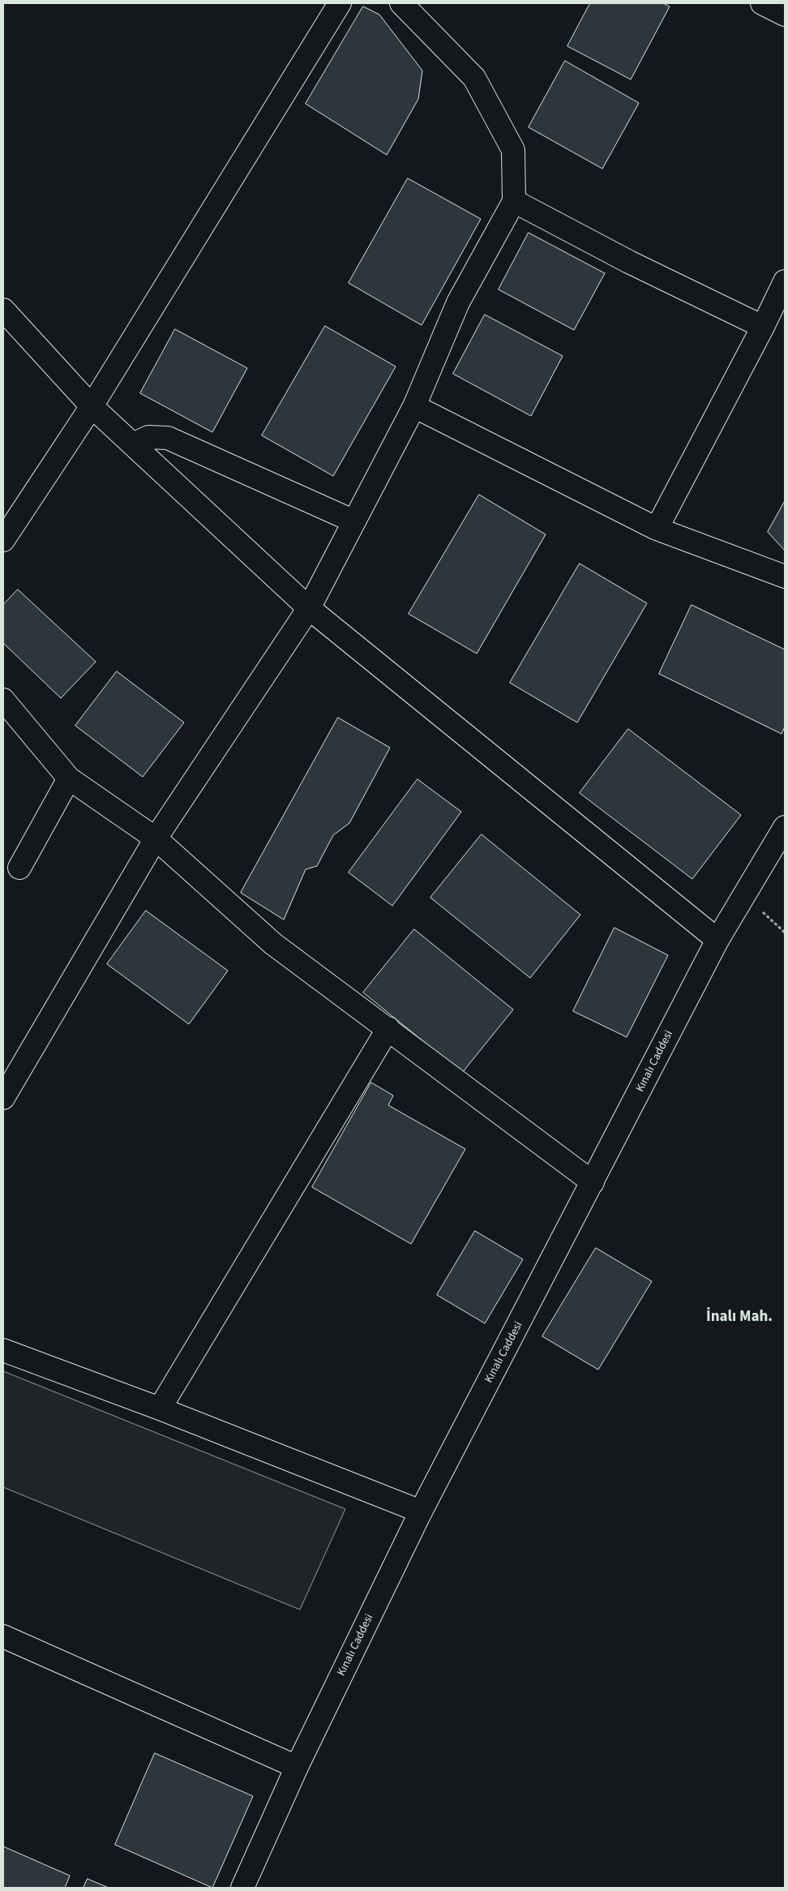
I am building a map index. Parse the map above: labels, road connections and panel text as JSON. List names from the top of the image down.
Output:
{
  "streets": {
    "street": ["Kınalı Caddesi"]
  },
  "districts": ["İnalı Mah."]
}
